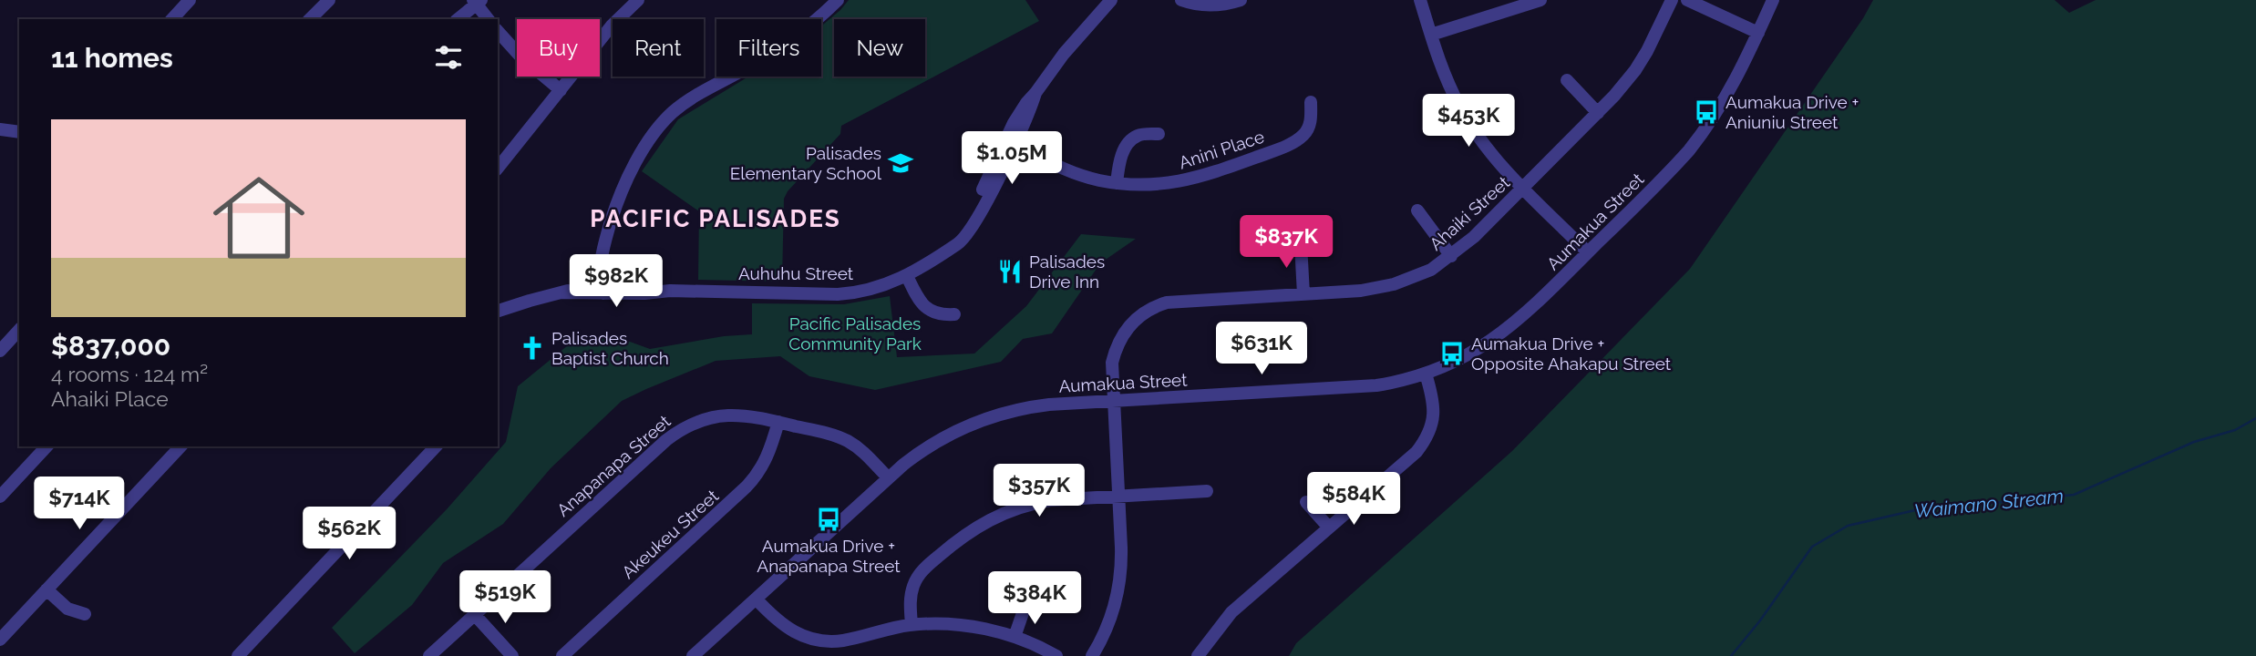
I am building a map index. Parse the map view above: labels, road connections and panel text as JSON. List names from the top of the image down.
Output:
{
  "streets": {
    "street": [
      "Anini Place",
      "Ahaiki Street",
      "Aumakua Street",
      "Auhuhu Street",
      "Anapanapa Street",
      "Akeukeu Street"
    ]
  },
  "crossings": [
    ["Anini Place", "Auhuhu Street"],
    ["Ahaiki Street", "Aumakua Street"],
    ["Aumakua Street", "Anapanapa Street"],
    ["Anapanapa Street", "Akeukeu Street"]
  ],
  "districts": ["PACIFIC PALISADES"],
  "water": ["Waimano Stream"],
  "parks": ["Pacific Palisades Community Park"],
  "places": {
    "bus stop": ["Aumakua Drive + Aniuniu Street", "Aumakua Drive + Opposite Ahakapu Street", "Aumakua Drive + Anapanapa Street"],
    "school or university": ["Palisades Elementary School"],
    "restaurant": ["Palisades Drive Inn"],
    "church": ["Palisades Baptist Church"]
  },
  "page": {
    "chip": [
      "Buy",
      "Rent",
      "Filters",
      "New"
    ],
    "heading": "11 homes",
    "price": [
      "$453K",
      "$1.05M",
      "$837K",
      "$982K",
      "$631K",
      "$357K",
      "$584K",
      "$714K",
      "$562K",
      "$519K",
      "$384K"
    ],
    "list": [
      {
        "name": "$837,000",
        "note": "4 rooms · 124 m² · Ahaiki Place"
      }
    ]
  }
}
